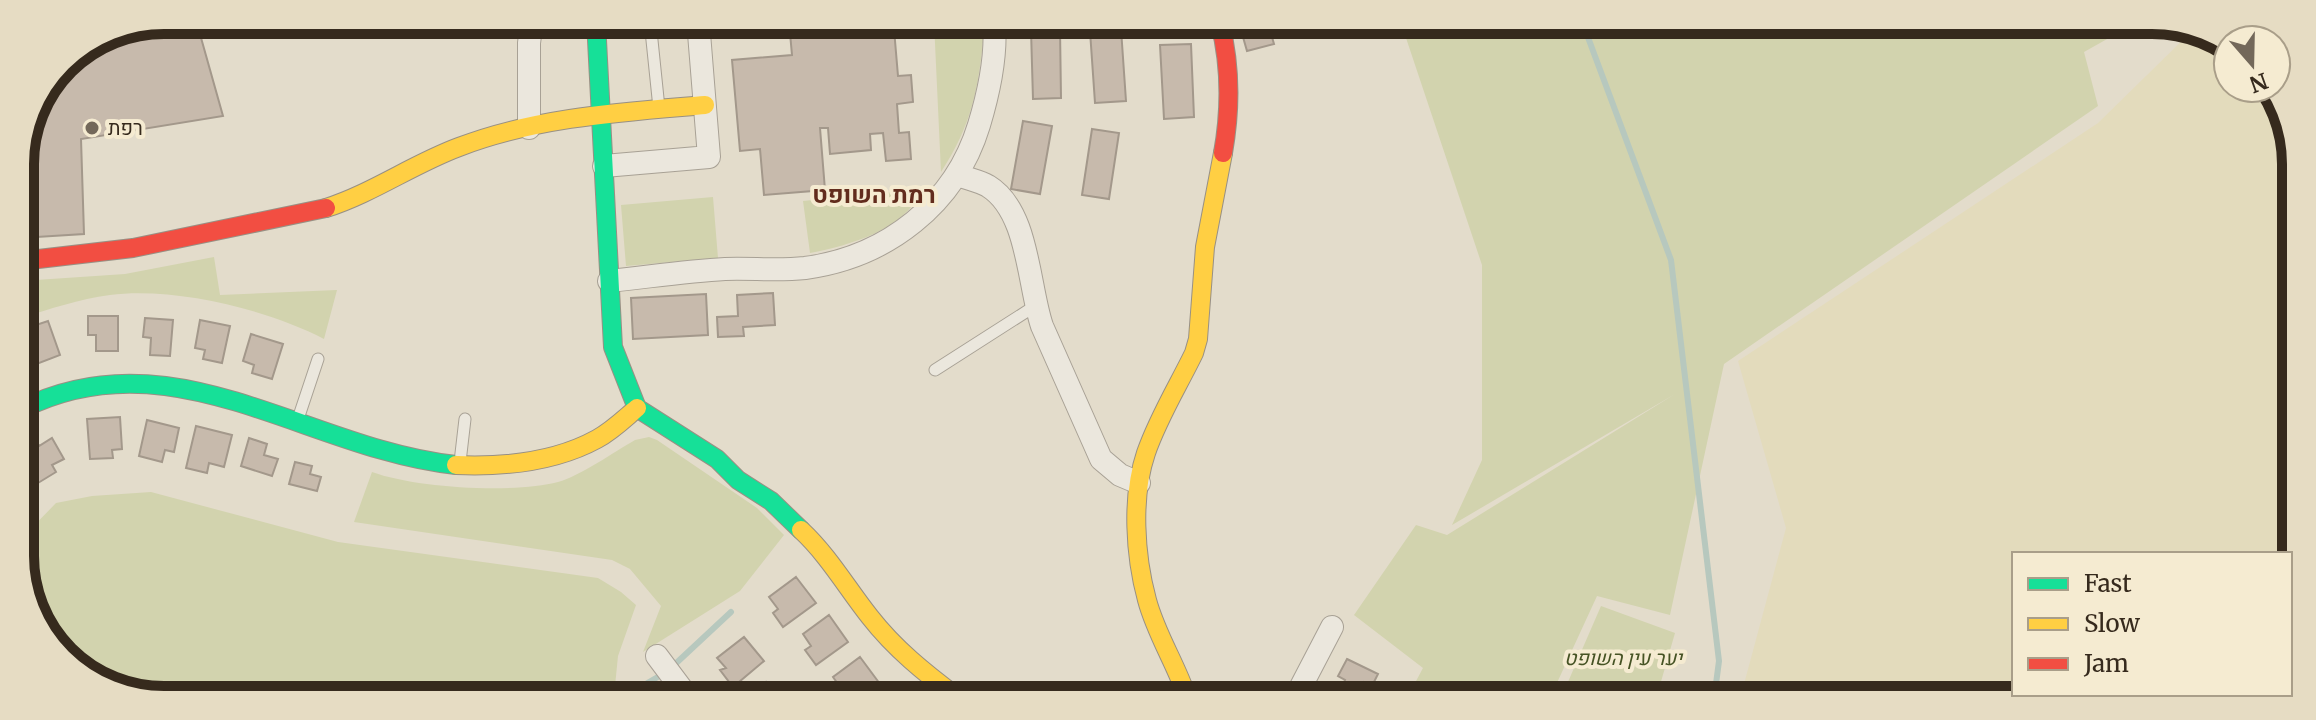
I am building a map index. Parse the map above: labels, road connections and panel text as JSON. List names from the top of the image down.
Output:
{
  "districts": ["רמת השופט"],
  "parks": ["יער עין השופט"],
  "places": ["רפת"],
  "legend": ["Fast", "Slow", "Jam"],
  "north": "bottom"
}
